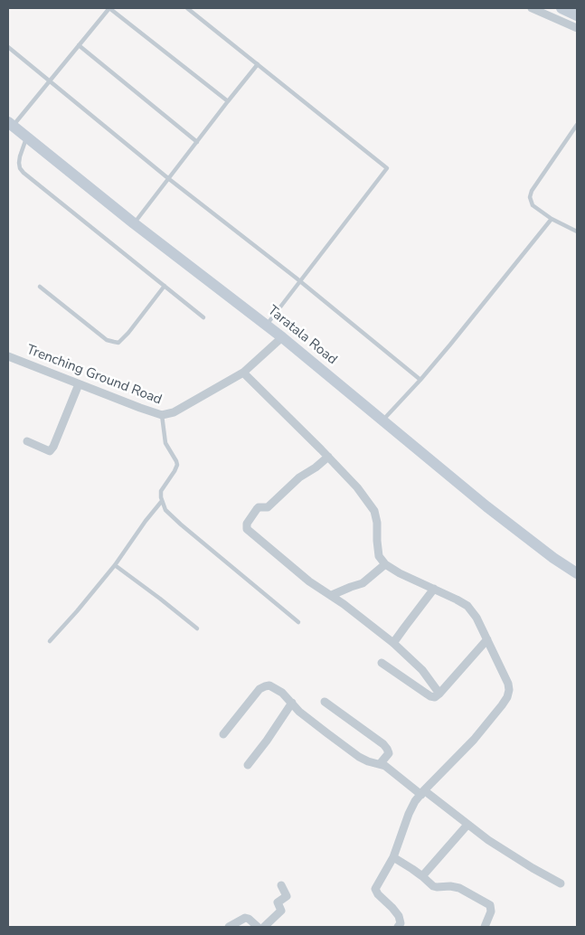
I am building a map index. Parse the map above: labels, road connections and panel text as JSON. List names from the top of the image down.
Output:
{
  "streets": {
    "street": ["Taratala Road", "Trenching Ground Road"]
  },
  "crossings": [
    ["Taratala Road", "Trenching Ground Road"]
  ]
}
